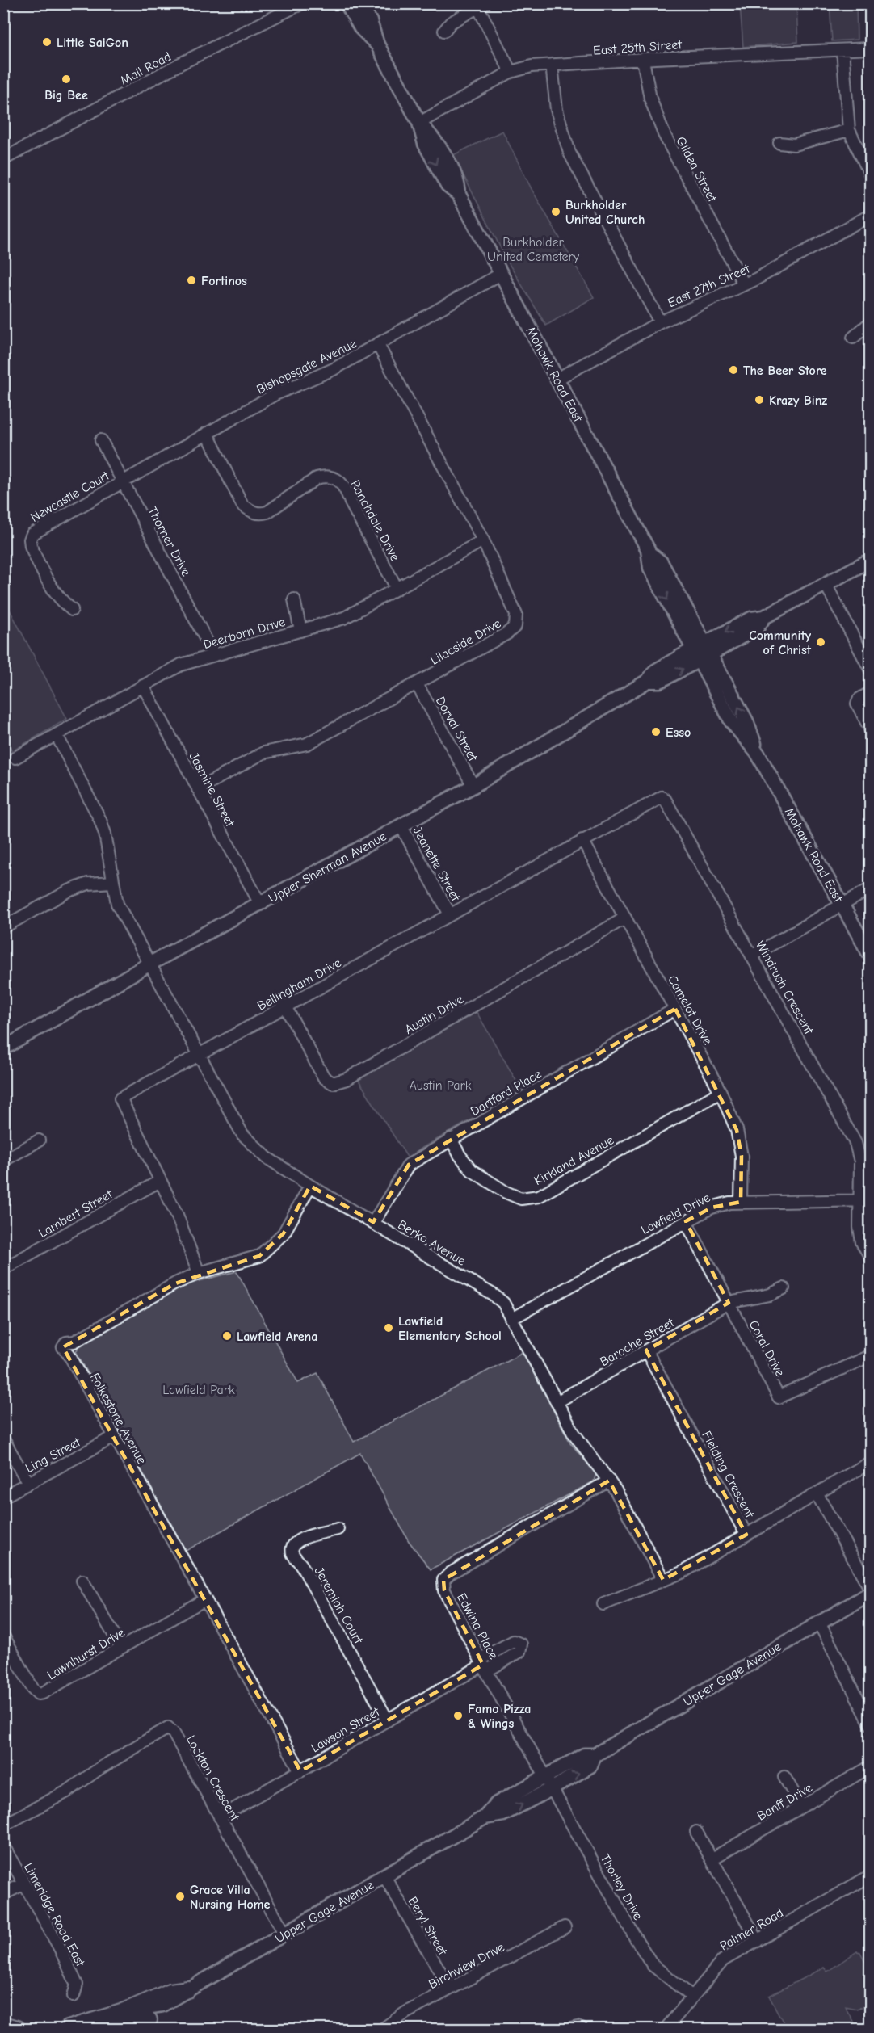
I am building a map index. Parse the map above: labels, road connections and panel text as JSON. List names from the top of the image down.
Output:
{
  "streets": {
    "main road": ["Mohawk Road East", "Upper Sherman Avenue", "Upper Gage Avenue"],
    "street": [
      "East 25th Street",
      "Mall Road",
      "Gildea Street",
      "East 27th Street",
      "Bishopsgate Avenue",
      "Newcastle Court",
      "Ranchdale Drive",
      "Thorner Drive",
      "Deerborn Drive",
      "Lilacside Drive",
      "Dorval Street",
      "Jasmine Street",
      "Jeanette Street",
      "Bellingham Drive",
      "Windrush Crescent",
      "Camelot Drive",
      "Austin Drive",
      "Dartford Place",
      "Kirkland Avenue",
      "Lambert Street",
      "Lawfield Drive",
      "Berko Avenue",
      "Baroche Street",
      "Coral Drive",
      "Folkestone Avenue",
      "Ling Street",
      "Fielding Crescent",
      "Jeremiah Court",
      "Edwina Place",
      "Lawnhurst Drive",
      "Lawson Street",
      "Lockton Crescent",
      "Banff Drive",
      "Thorley Drive",
      "Limeridge Road East",
      "Beryl Street",
      "Palmer Road",
      "Birchview Drive"
    ]
  },
  "crossings": [
    ["East 25th Street", "Gildea Street"],
    ["East 25th Street", "Mohawk Road East"],
    ["Gildea Street", "East 27th Street"],
    ["East 27th Street", "Mohawk Road East"],
    ["Bishopsgate Avenue", "Mohawk Road East"],
    ["Bishopsgate Avenue", "Newcastle Court"],
    ["Bishopsgate Avenue", "Ranchdale Drive"],
    ["Bishopsgate Avenue", "Thorner Drive"],
    ["Bishopsgate Avenue", "Lilacside Drive"],
    ["Mohawk Road East", "Upper Sherman Avenue"],
    ["Newcastle Court", "Thorner Drive"],
    ["Ranchdale Drive", "Deerborn Drive"],
    ["Thorner Drive", "Deerborn Drive"],
    ["Deerborn Drive", "Lilacside Drive"],
    ["Deerborn Drive", "Jasmine Street"],
    ["Deerborn Drive", "Berko Avenue"],
    ["Lilacside Drive", "Dorval Street"],
    ["Lilacside Drive", "Jasmine Street"],
    ["Dorval Street", "Upper Sherman Avenue"],
    ["Jasmine Street", "Upper Sherman Avenue"],
    ["Jeanette Street", "Upper Sherman Avenue"],
    ["Jeanette Street", "Bellingham Drive"],
    ["Upper Sherman Avenue", "Berko Avenue"],
    ["Bellingham Drive", "Windrush Crescent"],
    ["Bellingham Drive", "Camelot Drive"],
    ["Bellingham Drive", "Austin Drive"],
    ["Bellingham Drive", "Lambert Street"],
    ["Bellingham Drive", "Berko Avenue"],
    ["Bellingham Drive", "Folkestone Avenue"],
    ["Windrush Crescent", "Lawfield Drive"],
    ["Camelot Drive", "Austin Drive"],
    ["Camelot Drive", "Dartford Place"],
    ["Camelot Drive", "Kirkland Avenue"],
    ["Camelot Drive", "Lawfield Drive"],
    ["Dartford Place", "Kirkland Avenue"],
    ["Dartford Place", "Berko Avenue"],
    ["Lawfield Drive", "Berko Avenue"],
    ["Lawfield Drive", "Coral Drive"],
    ["Berko Avenue", "Baroche Street"],
    ["Berko Avenue", "Folkestone Avenue"],
    ["Berko Avenue", "Edwina Place"],
    ["Baroche Street", "Coral Drive"],
    ["Baroche Street", "Fielding Crescent"],
    ["Folkestone Avenue", "Ling Street"],
    ["Folkestone Avenue", "Lawnhurst Drive"],
    ["Folkestone Avenue", "Lawson Street"],
    ["Jeremiah Court", "Lawson Street"],
    ["Edwina Place", "Upper Gage Avenue"],
    ["Edwina Place", "Lawson Street"],
    ["Edwina Place", "Thorley Drive"],
    ["Upper Gage Avenue", "Lockton Crescent"],
    ["Upper Gage Avenue", "Thorley Drive"],
    ["Upper Gage Avenue", "Beryl Street"],
    ["Lawson Street", "Lockton Crescent"],
    ["Thorley Drive", "Palmer Road"],
    ["Beryl Street", "Birchview Drive"]
  ],
  "parks": ["Burkholder United Cemetery", "Austin Park", "Lawfield Park"],
  "places": [
    "Little SaiGon",
    "Big Bee",
    "Burkholder United Church",
    "Fortinos",
    "The Beer Store",
    "Krazy Binz",
    "Community of Christ",
    "Esso",
    "Lawfield Elementary School",
    "Lawfield Arena",
    "Famo Pizza & Wings",
    "Grace Villa Nursing Home"
  ]
}
